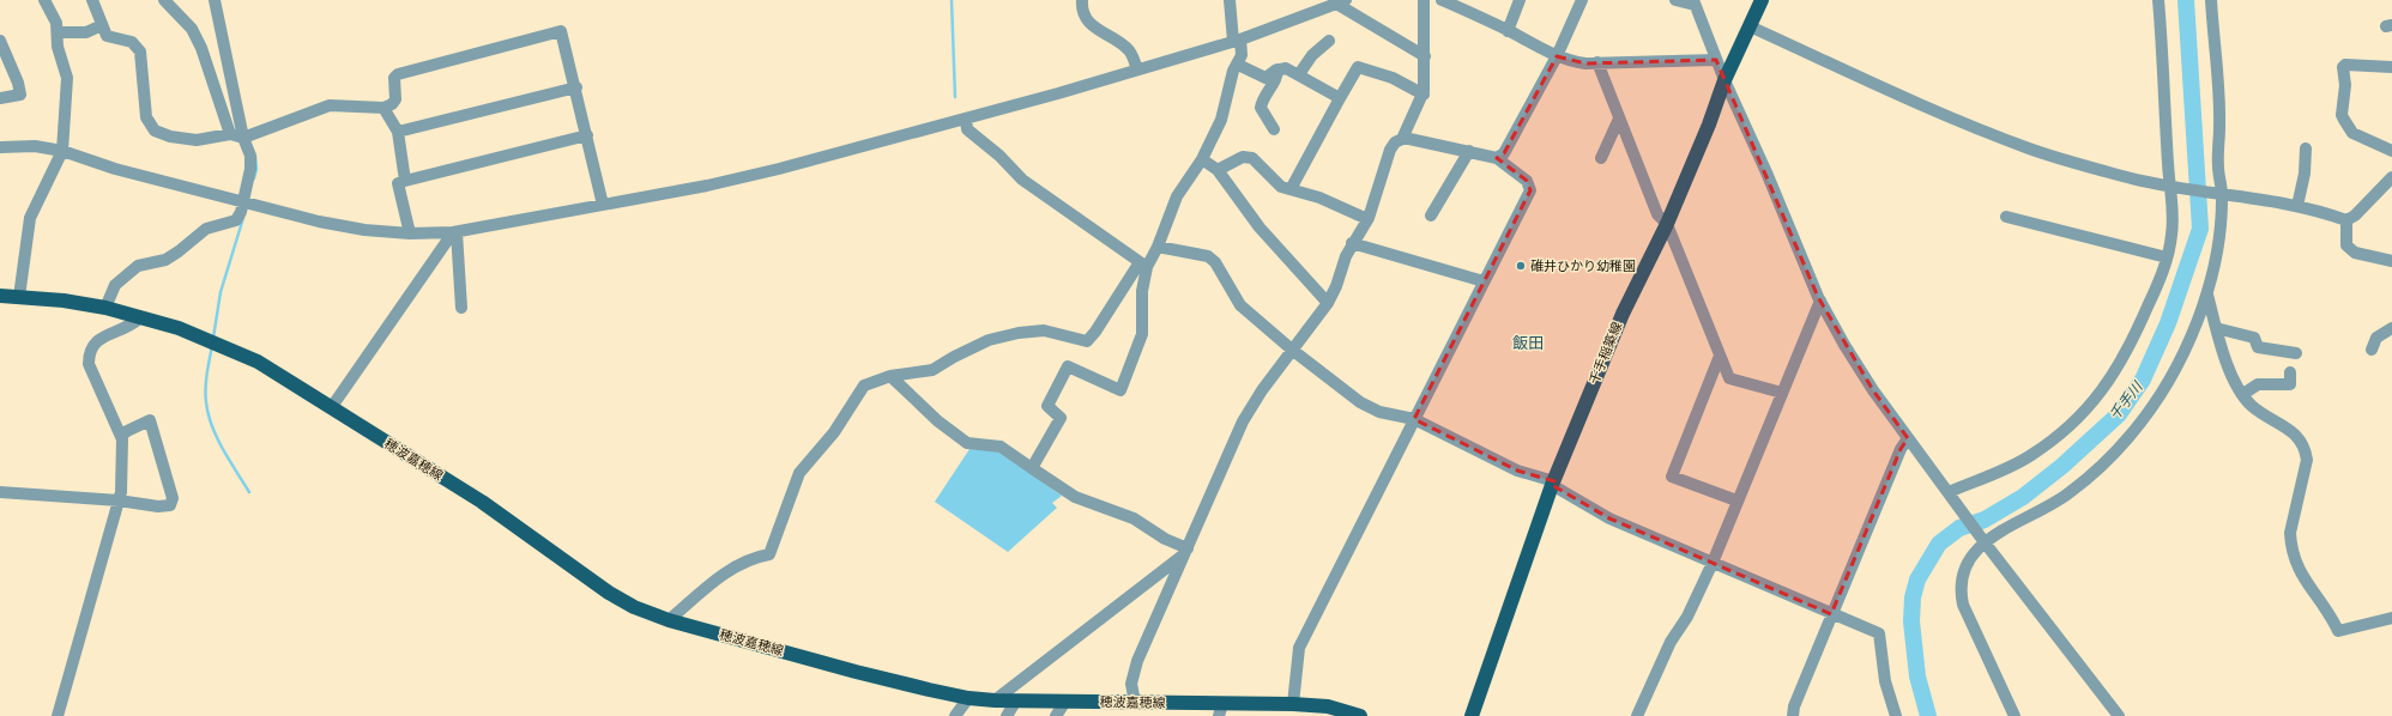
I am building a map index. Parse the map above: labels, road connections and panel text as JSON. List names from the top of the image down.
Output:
{
  "streets": {
    "main road": ["千手稲築線", "穂波嘉穂線"]
  },
  "districts": ["飯田"],
  "water": ["千手川"],
  "places": ["碓井ひかり幼稚園"]
}
